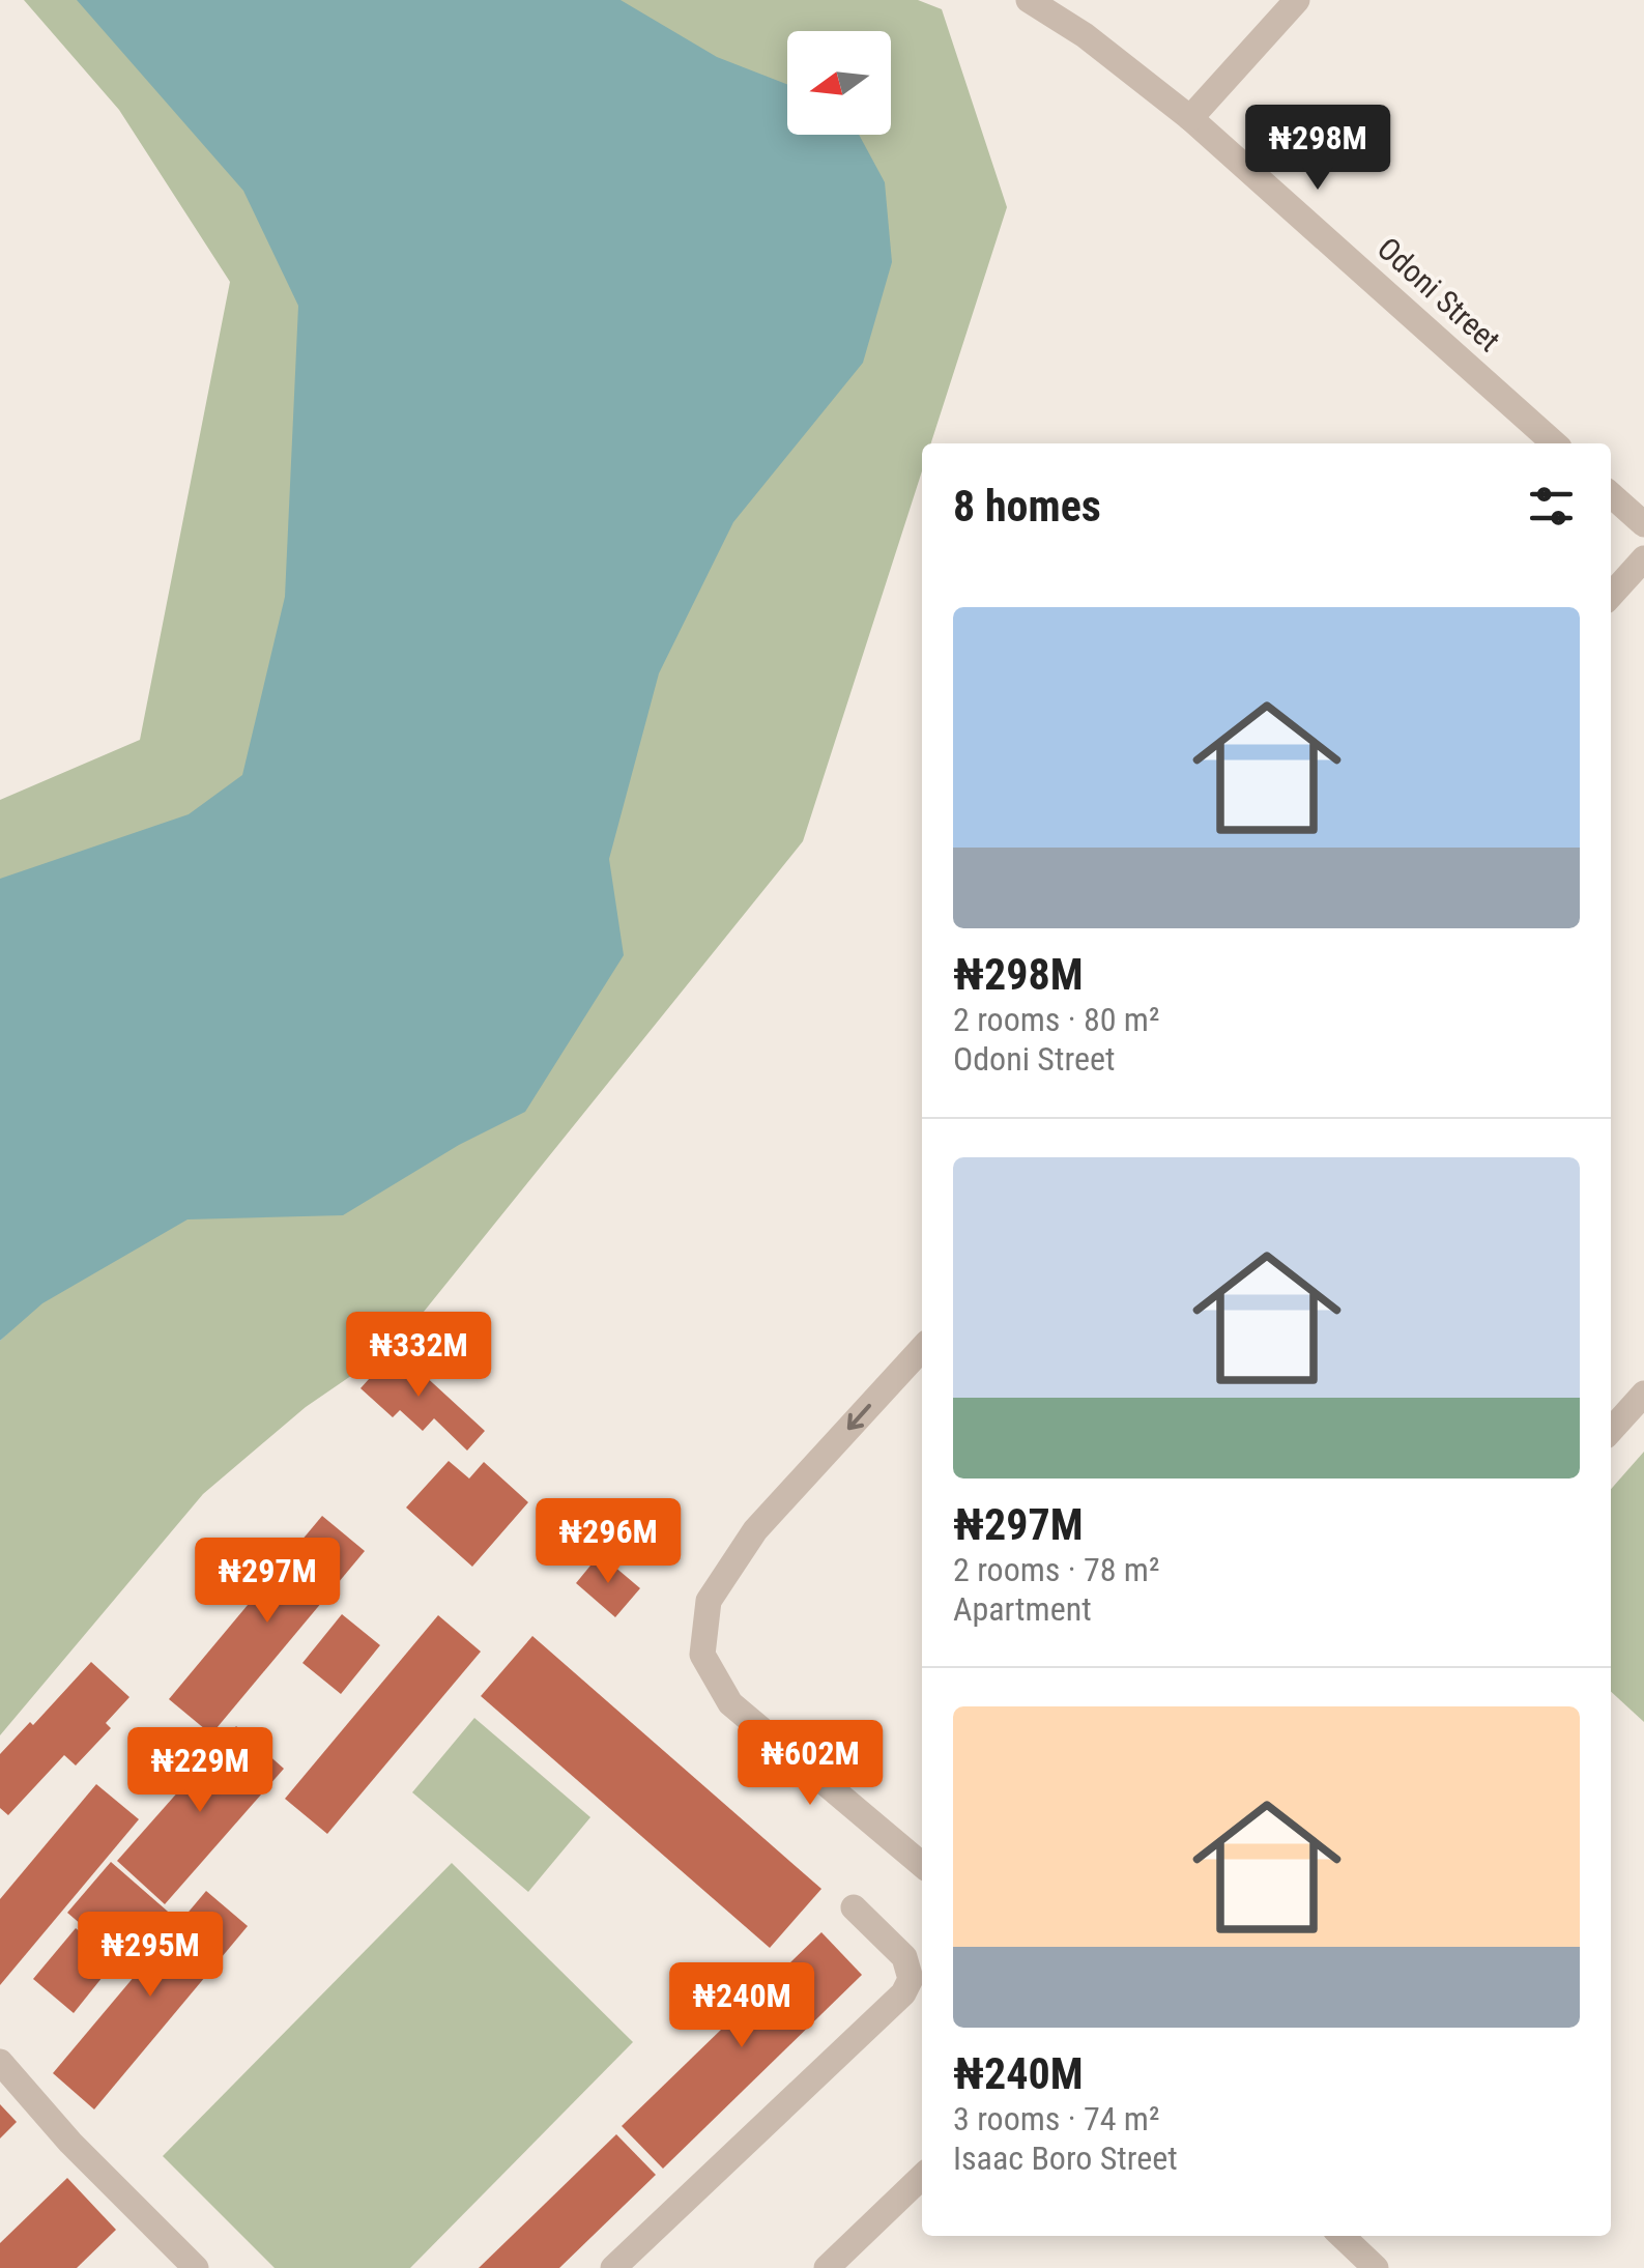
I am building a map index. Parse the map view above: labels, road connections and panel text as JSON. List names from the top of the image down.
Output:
{
  "streets": {
    "street": ["Odoni Street"]
  },
  "north": "left",
  "page": {
    "price": [
      "₦298M",
      "₦332M",
      "₦296M",
      "₦297M",
      "₦602M",
      "₦229M",
      "₦295M",
      "₦240M"
    ],
    "heading": "8 homes",
    "list": [
      {
        "name": "₦298M",
        "note": "2 rooms · 80 m² · Odoni Street"
      },
      {
        "name": "₦297M",
        "note": "2 rooms · 78 m² · Apartment"
      },
      {
        "name": "₦240M",
        "note": "3 rooms · 74 m² · Isaac Boro Street"
      }
    ]
  }
}
